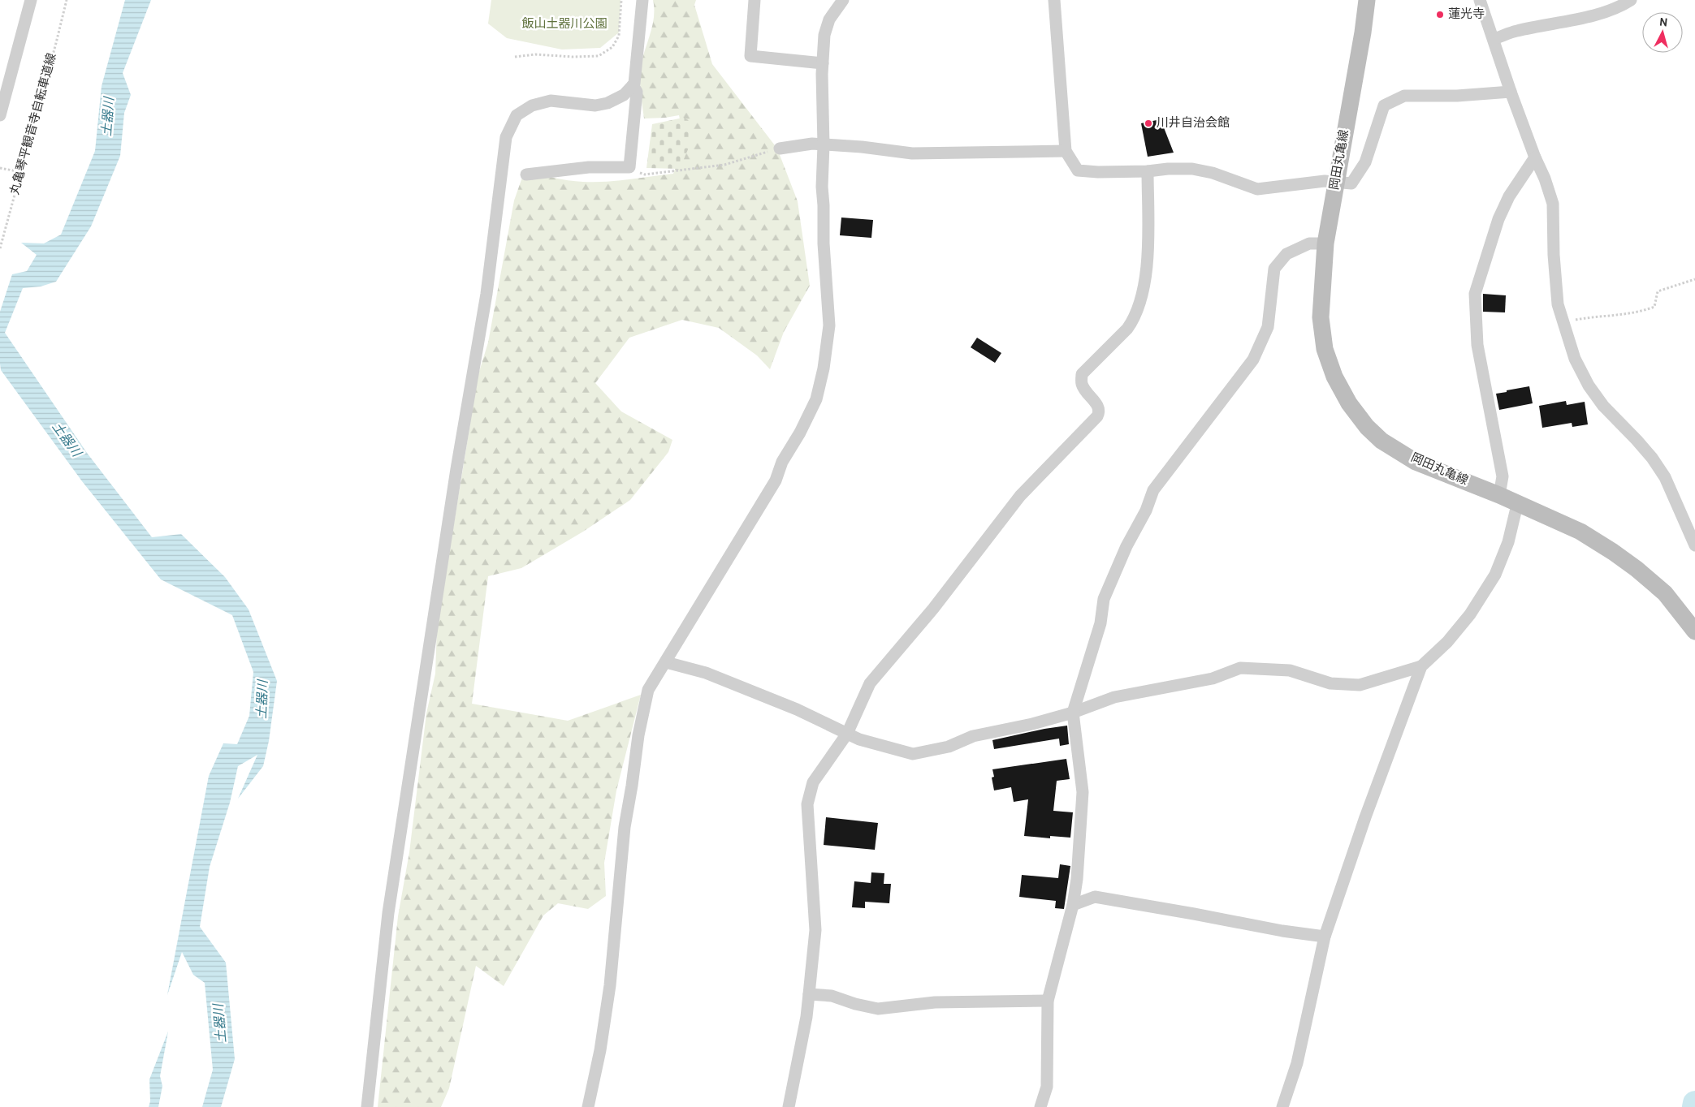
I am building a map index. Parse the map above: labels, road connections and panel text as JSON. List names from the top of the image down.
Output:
{
  "streets": {
    "main road": ["岡田丸亀線"],
    "path": ["丸亀琴平観音寺自転車道線"]
  },
  "water": ["土器川"],
  "parks": ["飯山土器川公園"],
  "places": ["蓮光寺", "川井自治会館"],
  "north": "top"
}
